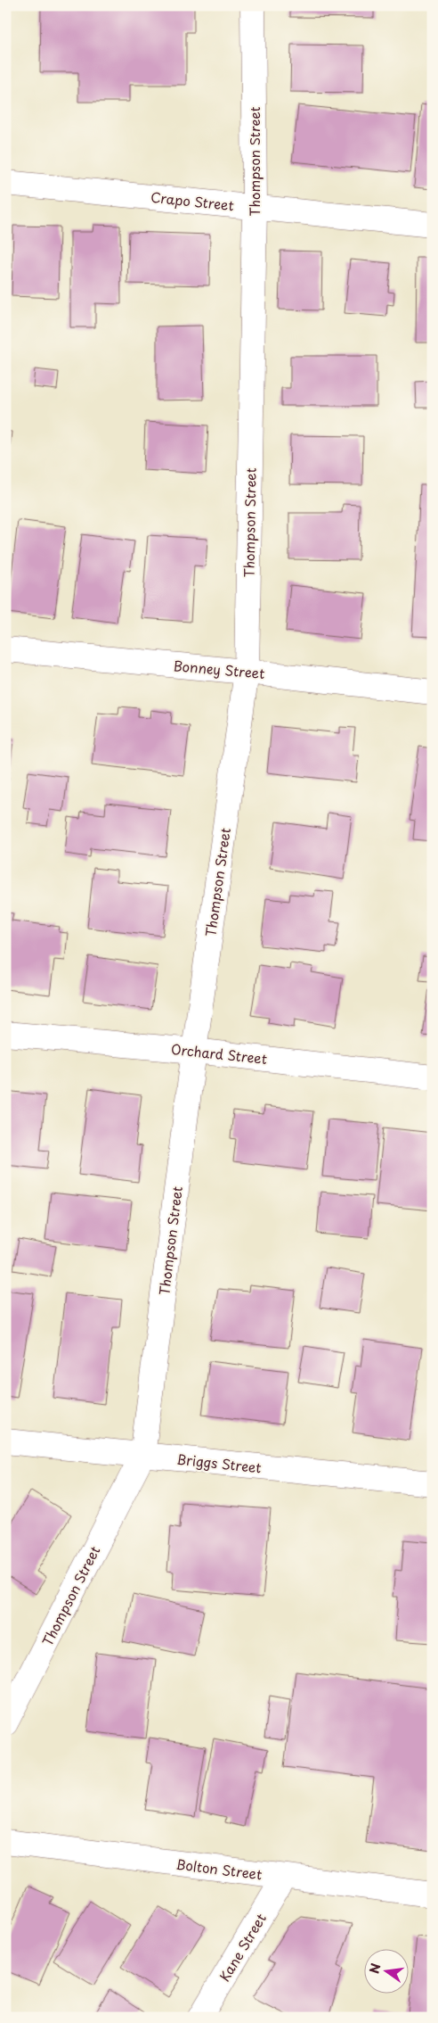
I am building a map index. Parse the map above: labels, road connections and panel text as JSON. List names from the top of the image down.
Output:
{
  "streets": {
    "street": [
      "Thompson Street",
      "Crapo Street",
      "Bonney Street",
      "Orchard Street",
      "Briggs Street",
      "Bolton Street",
      "Kane Street"
    ]
  },
  "crossings": [
    ["Thompson Street", "Crapo Street"],
    ["Thompson Street", "Bonney Street"],
    ["Thompson Street", "Orchard Street"],
    ["Thompson Street", "Briggs Street"],
    ["Bolton Street", "Kane Street"]
  ],
  "north": "left"
}
